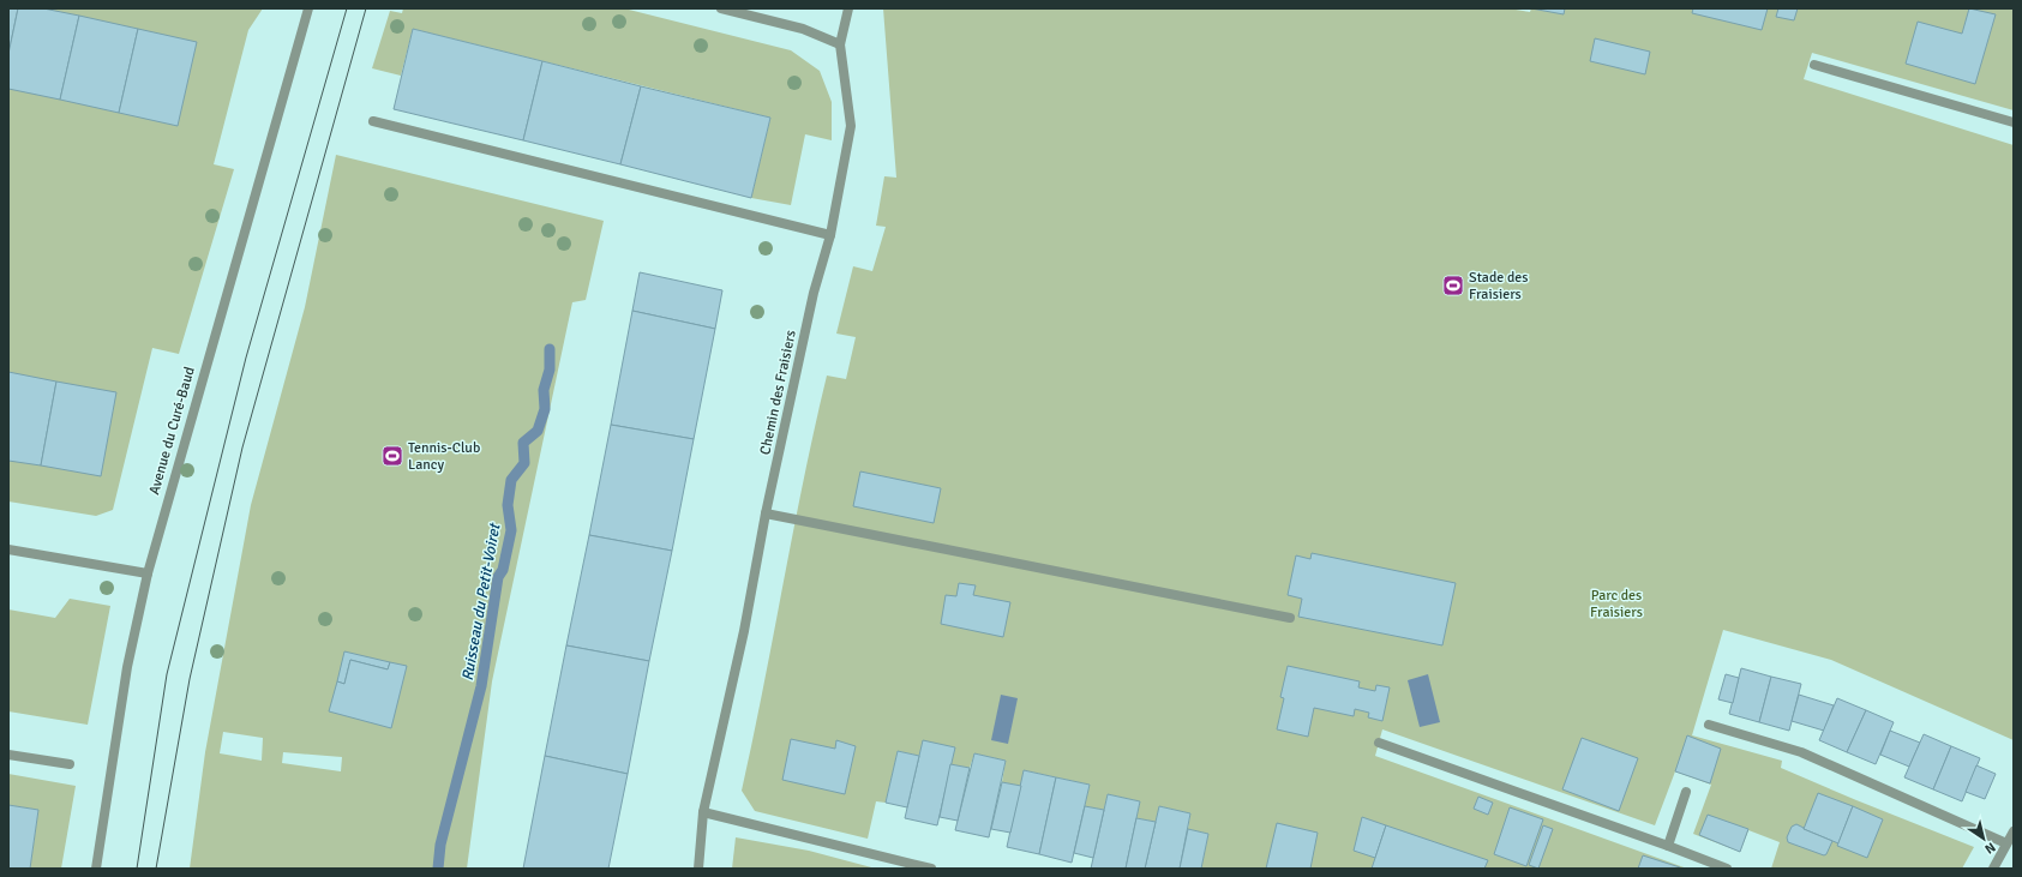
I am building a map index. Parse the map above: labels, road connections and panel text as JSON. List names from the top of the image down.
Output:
{
  "streets": {
    "street": ["Chemin des Fraisiers", "Avenue du Curé-Baud"]
  },
  "water": ["Ruisseau du Petit-Voiret"],
  "parks": ["Parc des Fraisiers"],
  "places": {
    "sports": ["Stade des Fraisiers", "Tennis-Club Lancy"]
  },
  "north": "bottom right"
}
